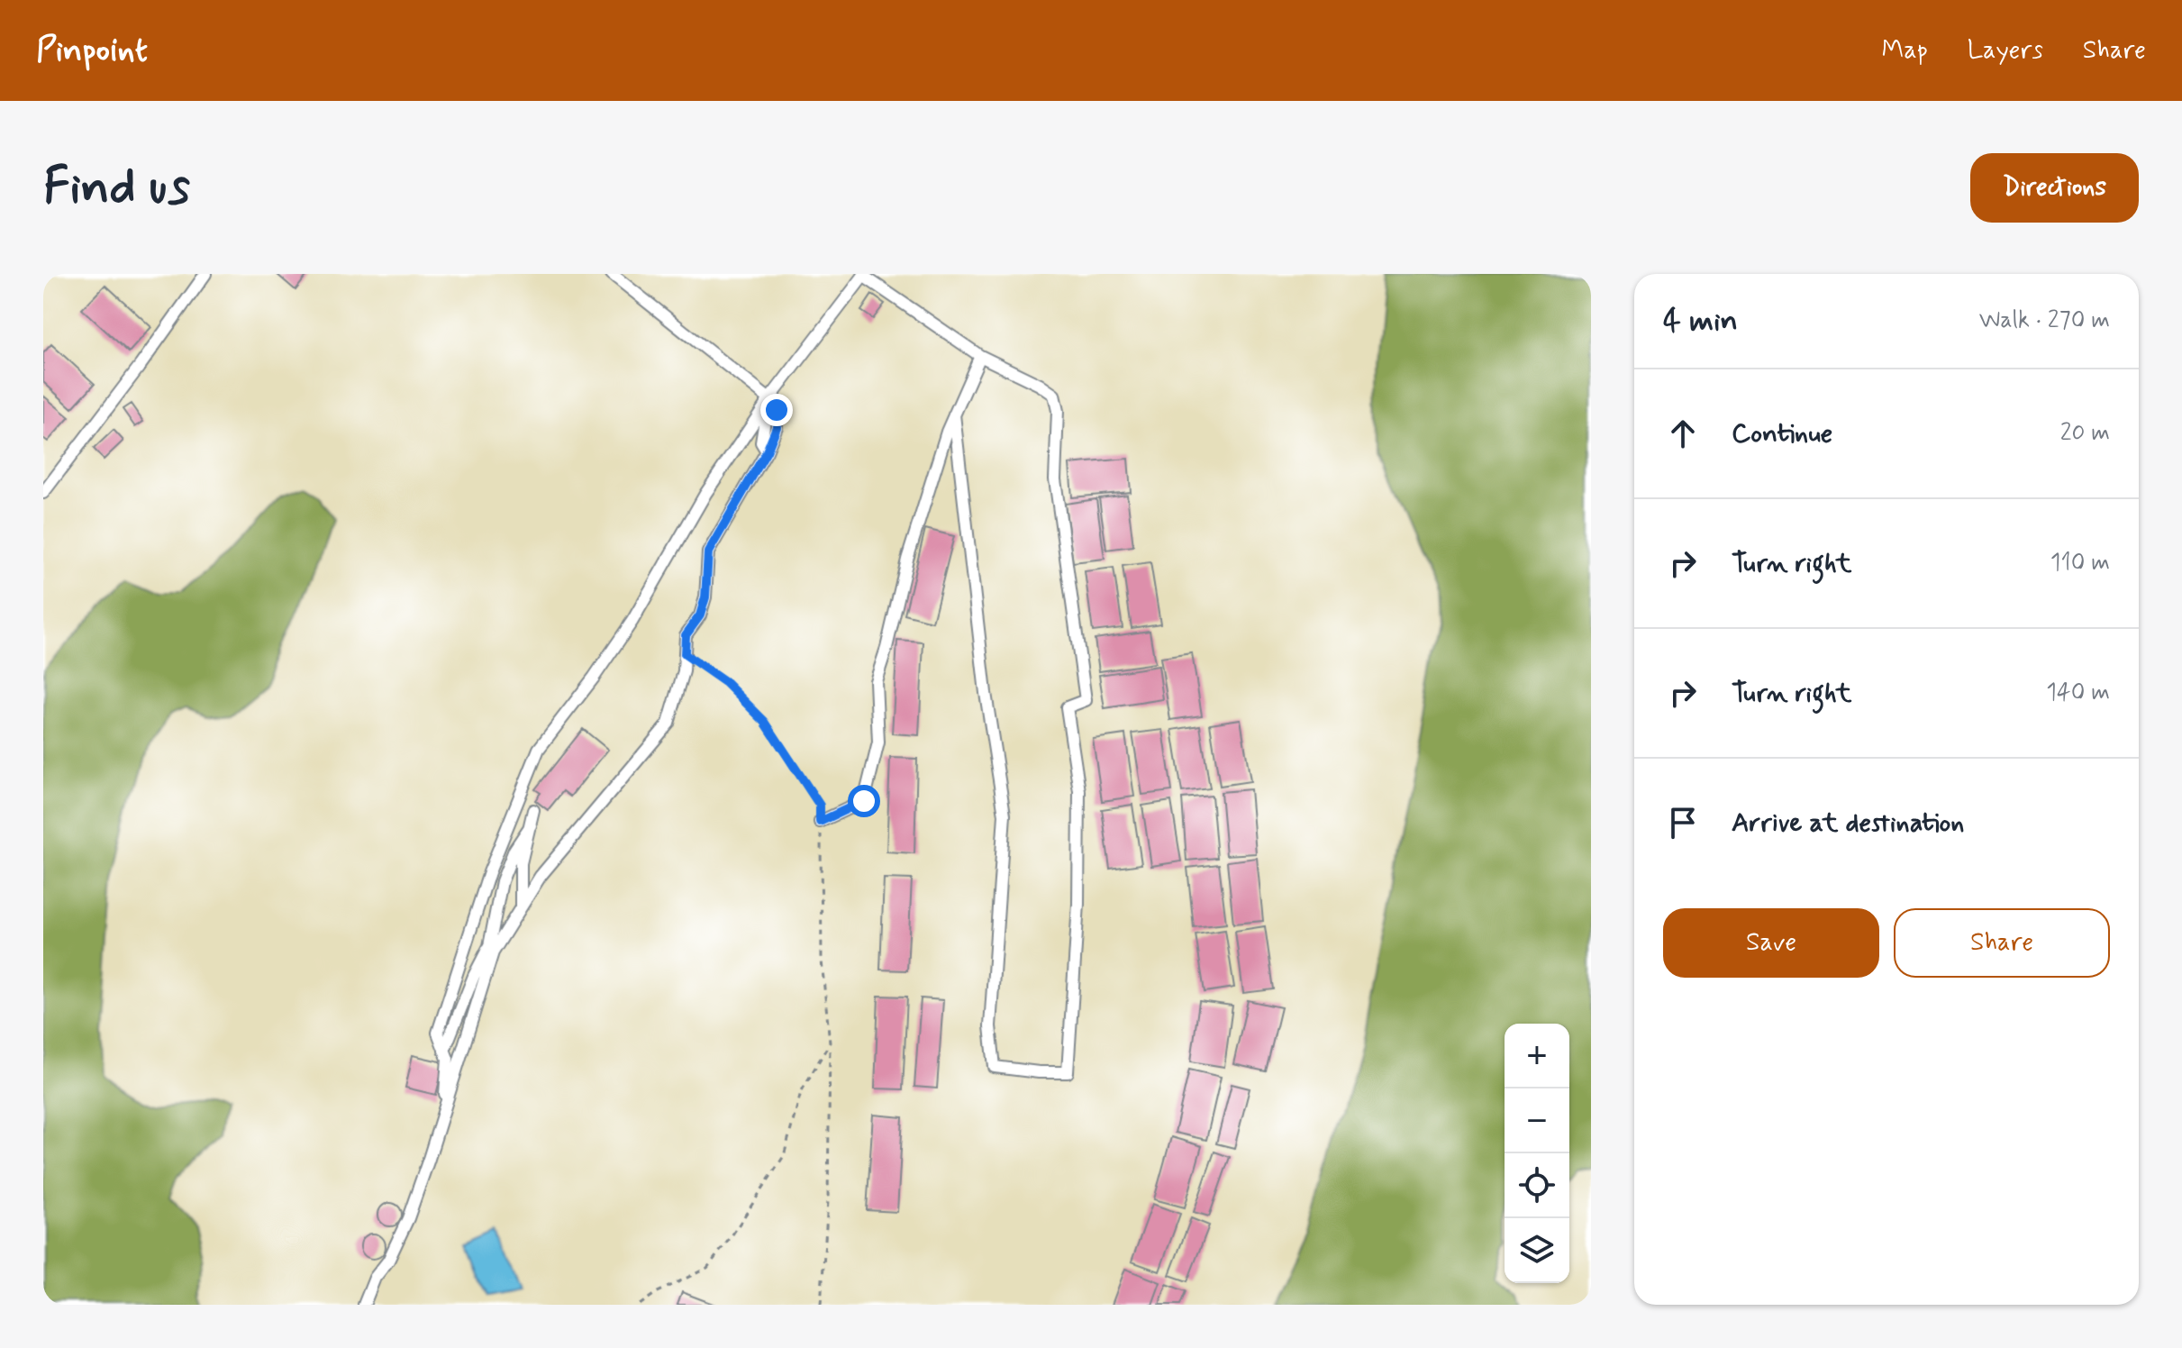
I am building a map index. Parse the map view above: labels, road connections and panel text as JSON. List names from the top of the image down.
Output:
{
  "page": {
    "header": "Pinpoint",
    "nav": ["Map", "Layers", "Share"],
    "buttons": [
      "Directions",
      ["Save", "Share"]
    ],
    "title": "Find us",
    "heading": ["4 min", "Walk · 270 m"],
    "list": [
      ["Continue", "20 m"],
      ["Turn right", "110 m"],
      ["Turn right", "140 m"],
      "Arrive at destination"
    ],
    "map_buttons": ["+", "−"]
  }
}
